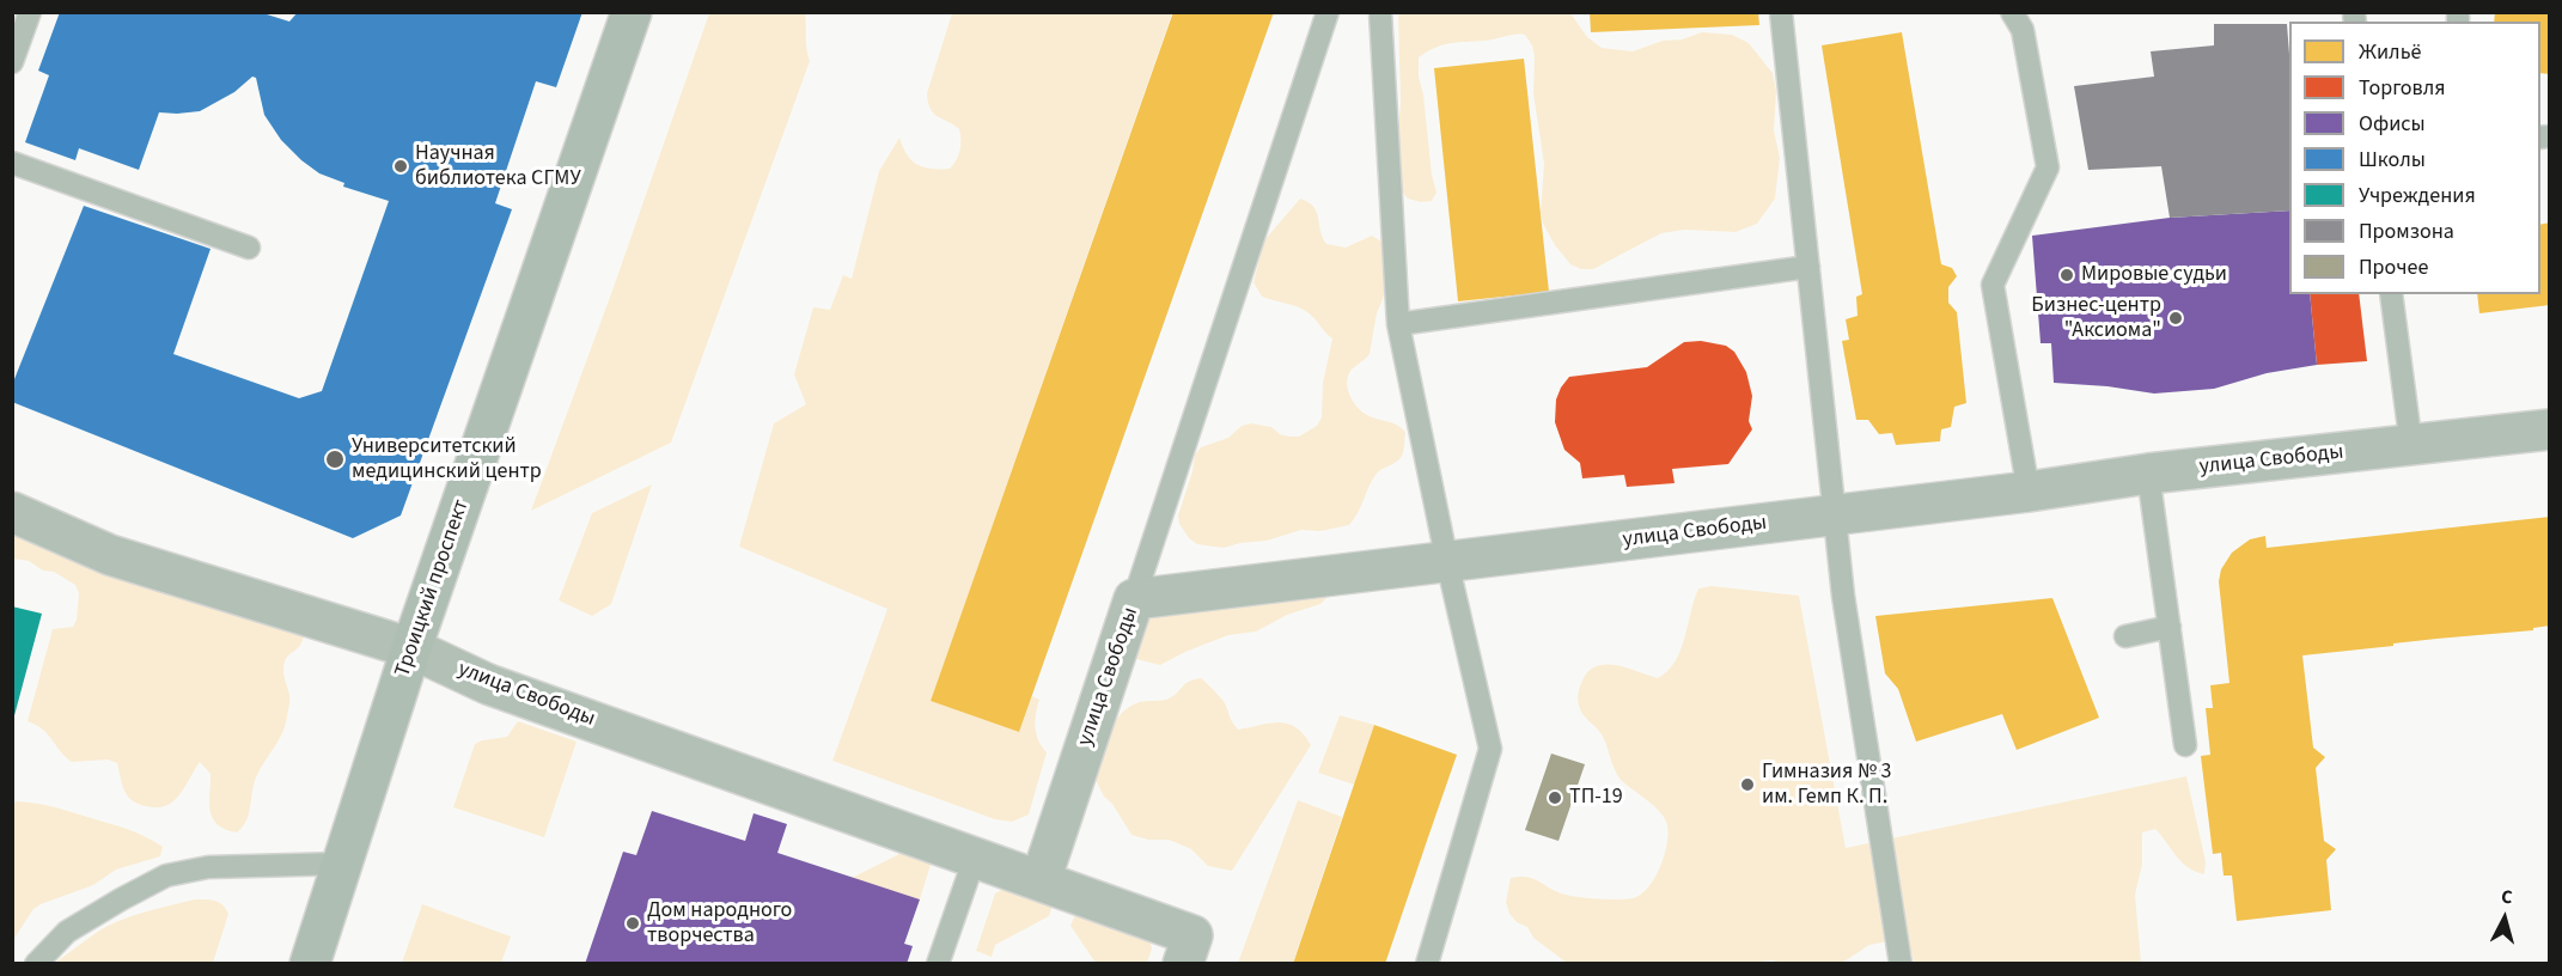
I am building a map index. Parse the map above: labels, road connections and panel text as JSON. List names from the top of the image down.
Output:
{
  "streets": {
    "main road": ["Троицкий проспект"],
    "street": ["улица Свободы"]
  },
  "crossings": [
    ["улица Свободы", "Троицкий проспект"]
  ],
  "places": [
    "Научная библиотека СГМУ",
    "Мировые судьи",
    "Бизнес-центр \"Аксиома\"",
    "Университетский медицинский центр",
    "Гимназия № 3 им. Гемп К. П.",
    "ТП-19",
    "Дом народного творчества"
  ],
  "legend": [
    "Жильё",
    "Торговля",
    "Офисы",
    "Школы",
    "Учреждения",
    "Промзона",
    "Прочее"
  ],
  "north": "top"
}
